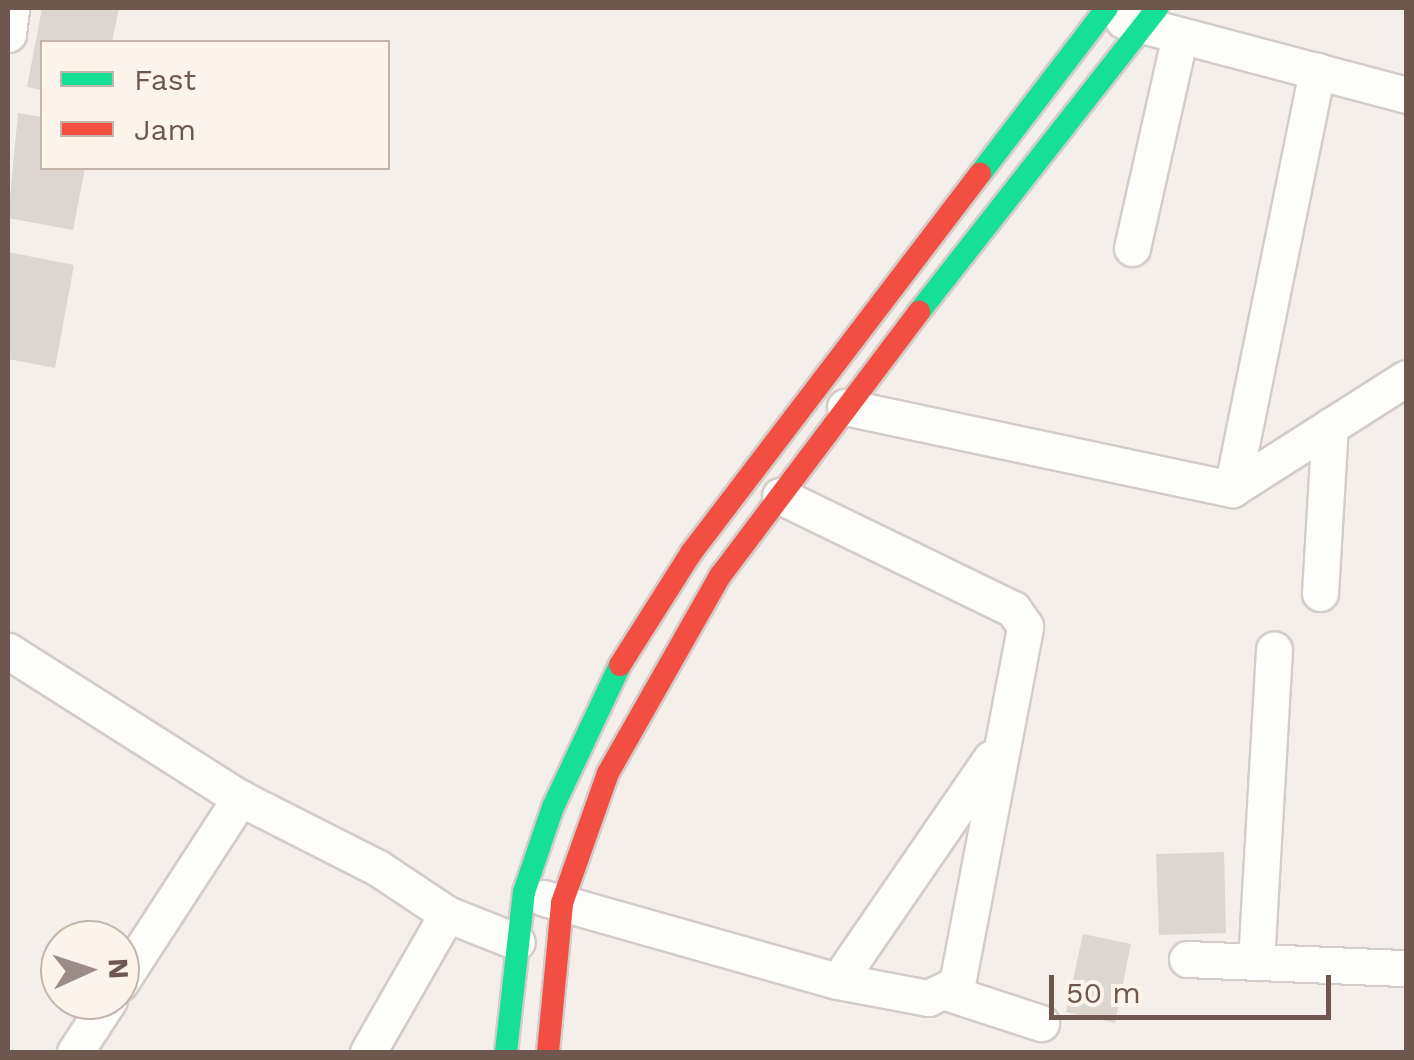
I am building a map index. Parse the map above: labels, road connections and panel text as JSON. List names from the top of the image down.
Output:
{
  "legend": ["Fast", "Jam"],
  "scale_bar": "50 m",
  "north": "right"
}
